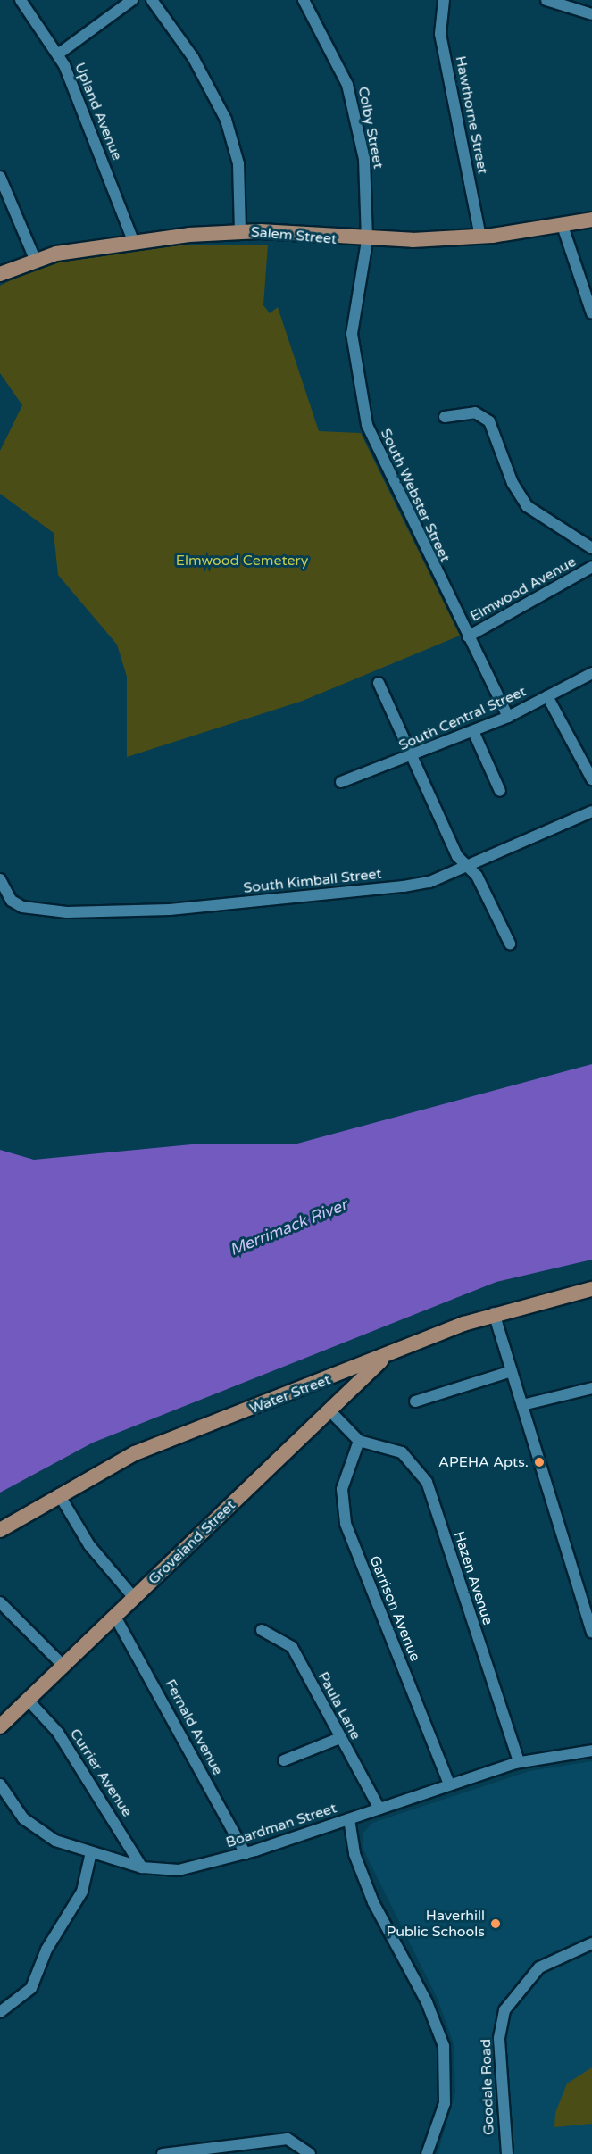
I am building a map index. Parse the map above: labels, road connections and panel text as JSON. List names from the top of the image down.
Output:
{
  "streets": {
    "main road": ["Salem Street", "Water Street", "Groveland Street"],
    "street": [
      "Upland Avenue",
      "Hawthorne Street",
      "Colby Street",
      "South Webster Street",
      "Elmwood Avenue",
      "South Central Street",
      "South Kimball Street",
      "Hazen Avenue",
      "Garrison Avenue",
      "Paula Lane",
      "Fernald Avenue",
      "Currier Avenue",
      "Boardman Street",
      "Goodale Road"
    ]
  },
  "crossings": [
    ["Upland Avenue", "Salem Street"],
    ["Hawthorne Street", "Salem Street"],
    ["Colby Street", "Salem Street"],
    ["Colby Street", "South Webster Street"],
    ["Salem Street", "South Webster Street"],
    ["South Webster Street", "Elmwood Avenue"],
    ["South Webster Street", "South Central Street"],
    ["Water Street", "Groveland Street"],
    ["Groveland Street", "Fernald Avenue"],
    ["Groveland Street", "Currier Avenue"],
    ["Hazen Avenue", "Garrison Avenue"],
    ["Hazen Avenue", "Boardman Street"],
    ["Garrison Avenue", "Boardman Street"],
    ["Paula Lane", "Boardman Street"],
    ["Fernald Avenue", "Boardman Street"],
    ["Currier Avenue", "Boardman Street"]
  ],
  "water": ["Merrimack River"],
  "parks": ["Elmwood Cemetery"],
  "places": ["APEHA Apts.", "Haverhill Public Schools"]
}
